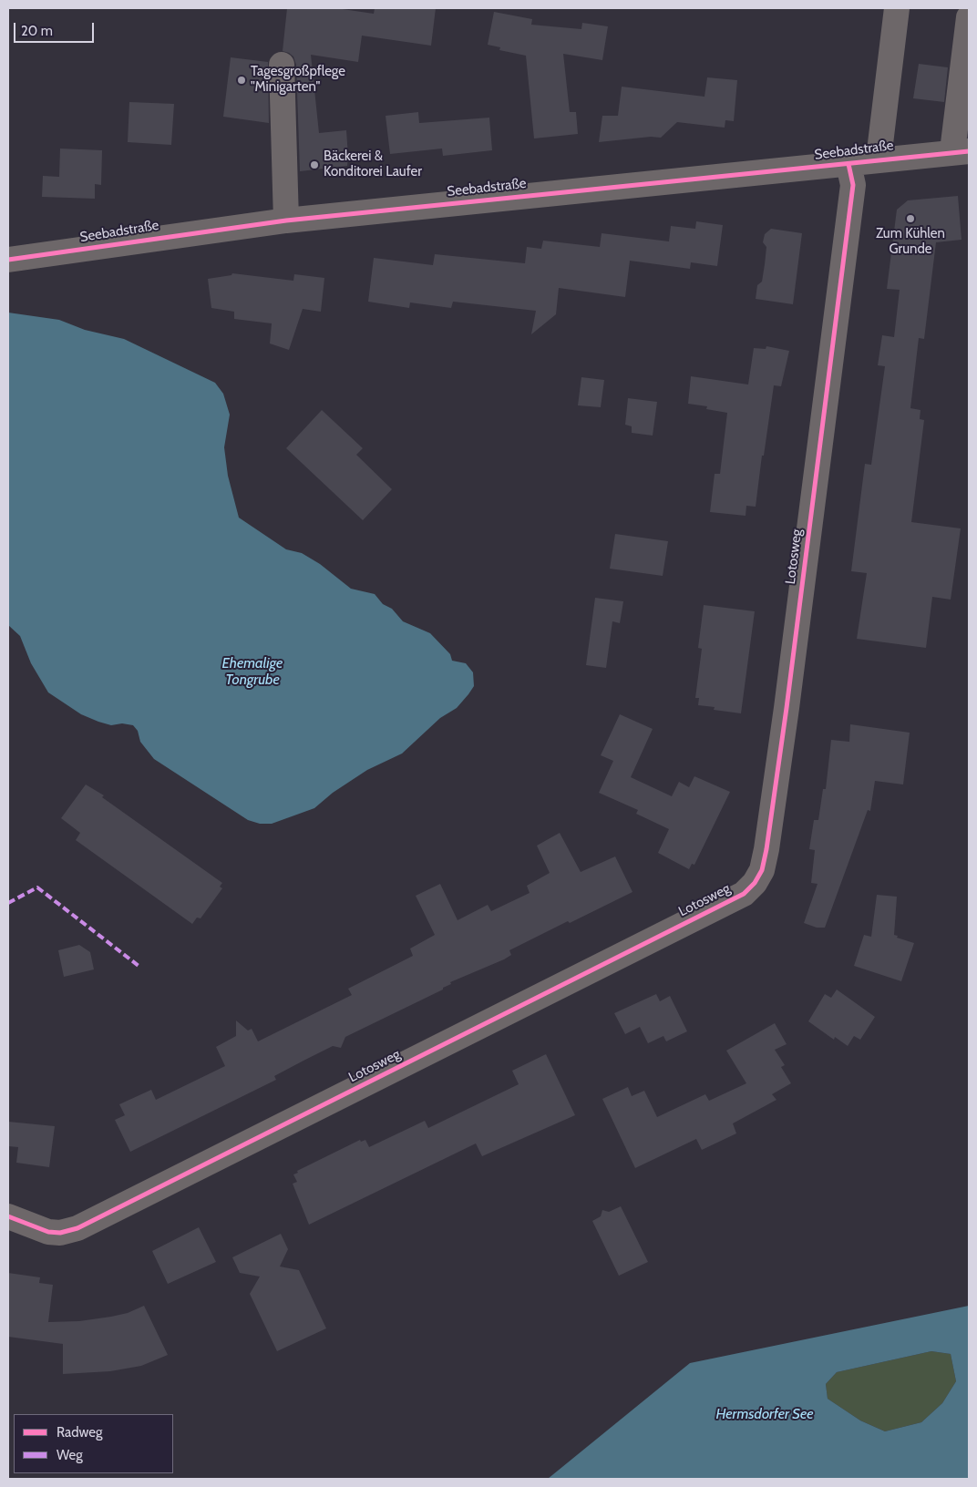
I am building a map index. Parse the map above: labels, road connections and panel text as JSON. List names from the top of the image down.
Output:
{
  "streets": {
    "street": ["Seebadstraße", "Lotosweg"]
  },
  "crossings": [
    ["Seebadstraße", "Lotosweg"]
  ],
  "water": ["Ehemalige Tongrube", "Hermsdorfer See"],
  "places": ["Tagesgroßpflege \"Minigarten\"", "Bäckerei & Konditorei Laufer", "Zum Kühlen Grunde"],
  "legend": ["Radweg", "Weg"],
  "scale_bar": "20 m"
}
